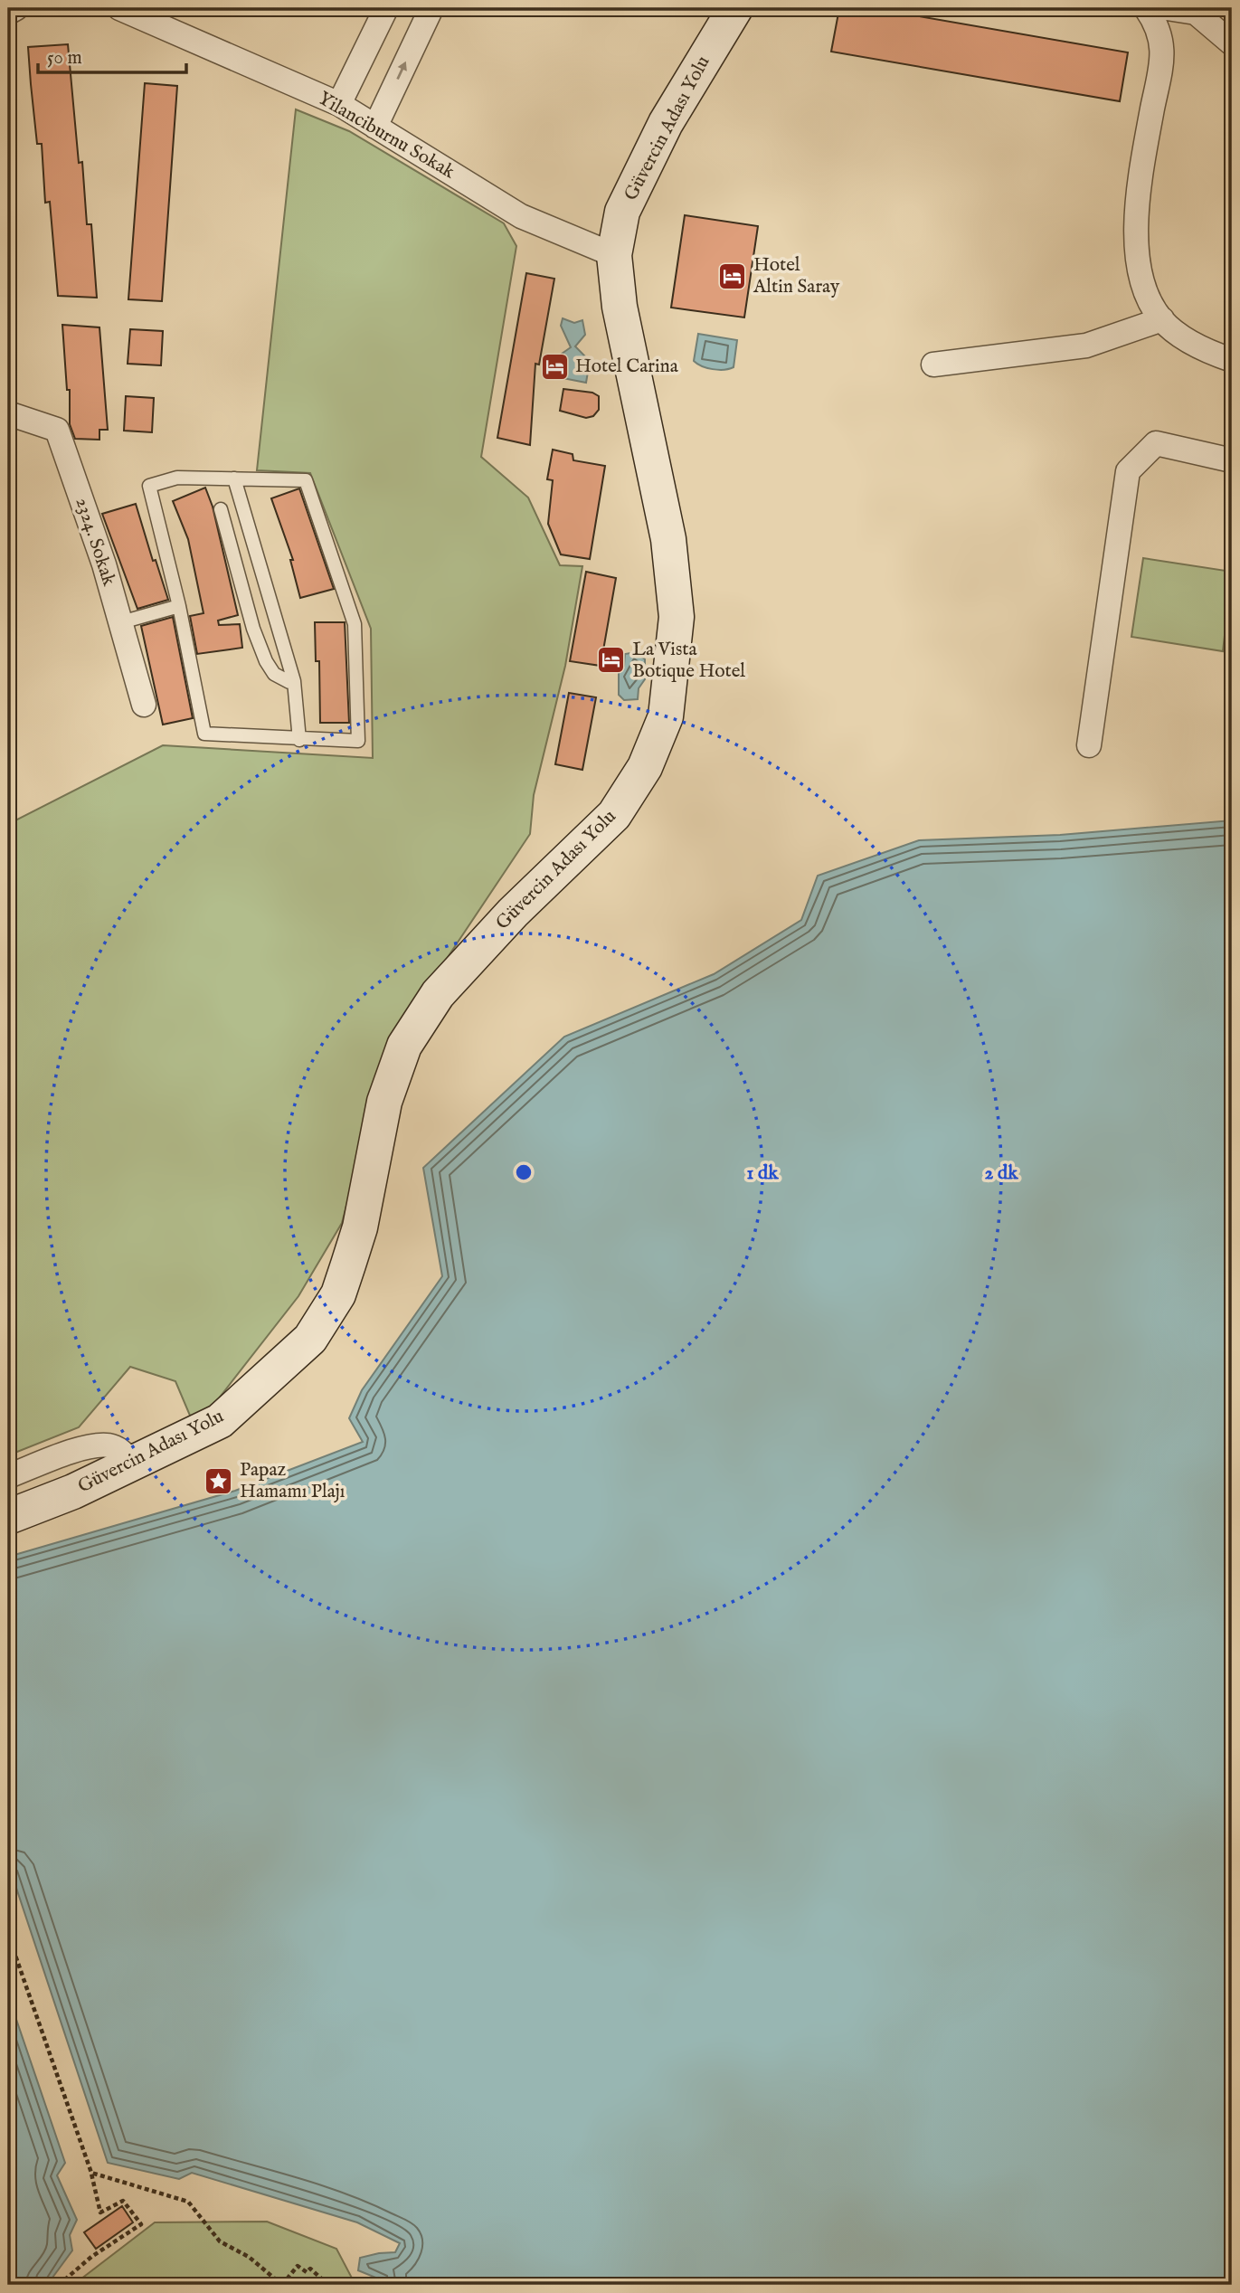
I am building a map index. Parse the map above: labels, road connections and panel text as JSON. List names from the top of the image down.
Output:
{
  "streets": {
    "main road": ["Güvercin Adası Yolu"],
    "street": ["Yilanciburnu Sokak", "2324. Sokak"]
  },
  "crossings": [
    ["Güvercin Adası Yolu", "Yilanciburnu Sokak"]
  ],
  "places": {
    "hotel": ["Hotel Altin Saray", "Hotel Carina", "La Vista Botique Hotel"],
    "place": ["Papaz Hamamı Plajı"]
  },
  "scale_bar": "50 m",
  "rings": ["1 dk", "2 dk"]
}
